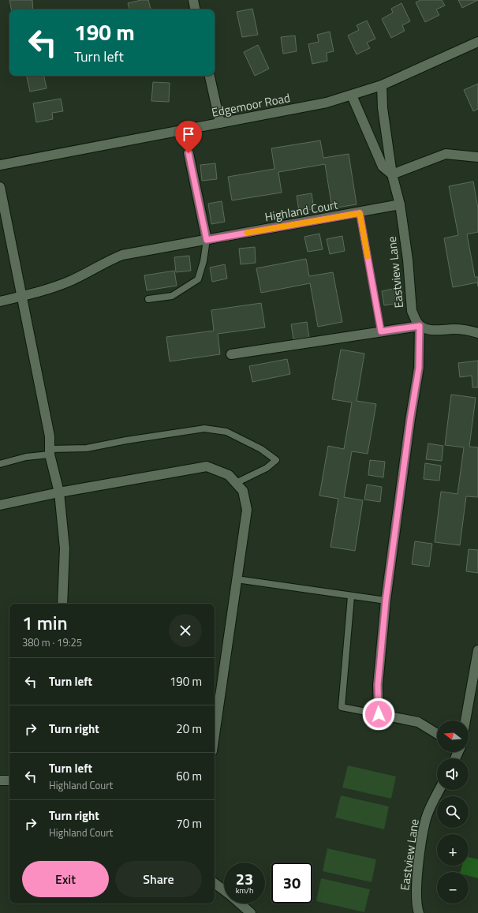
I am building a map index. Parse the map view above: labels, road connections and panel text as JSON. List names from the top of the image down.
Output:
{
  "streets": {
    "street": ["Edgemoor Road", "Highland Court", "Eastview Lane"]
  },
  "crossings": [
    ["Edgemoor Road", "Eastview Lane"],
    ["Highland Court", "Eastview Lane"]
  ],
  "north": "left",
  "page": {
    "turn": ["190 m", "Turn left"],
    "heading": ["1 min", "380 m · 19:25"],
    "list": [
      {
        "name": "Turn left",
        "value": "190 m"
      },
      {
        "name": "Turn right",
        "value": "20 m"
      },
      {
        "name": "Turn left",
        "note": "Highland Court",
        "value": "60 m"
      },
      {
        "name": "Turn right",
        "note": "Highland Court",
        "value": "70 m"
      }
    ],
    "map_buttons": ["+", "−"],
    "buttons": ["Exit", "Share"],
    "speed": "23 km/h",
    "limit": "30"
  }
}
